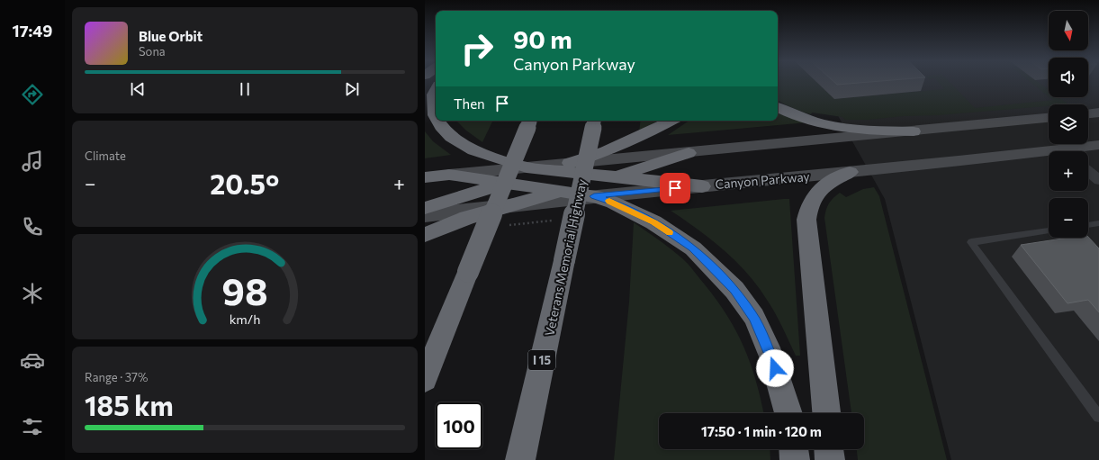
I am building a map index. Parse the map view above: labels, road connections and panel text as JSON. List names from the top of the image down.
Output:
{
  "streets": {
    "highway": ["Veterans Memorial Highway", "I 15"],
    "main road": ["Canyon Parkway"]
  },
  "north": "bottom",
  "page": {
    "tabs": "17:49",
    "map_buttons": ["+", "−"],
    "turn": ["90 m", "Canyon Parkway"],
    "song": ["Blue Orbit", "Sona"],
    "then": "Then",
    "tile": [
      "Climate",
      ["Range · 37%", "185 km"]
    ],
    "heat": ["−", "20.5°", "+"],
    "limit": "100",
    "trip": "17:50 · 1 min · 120 m",
    "gauge": ["98", "km/h"]
  }
}
